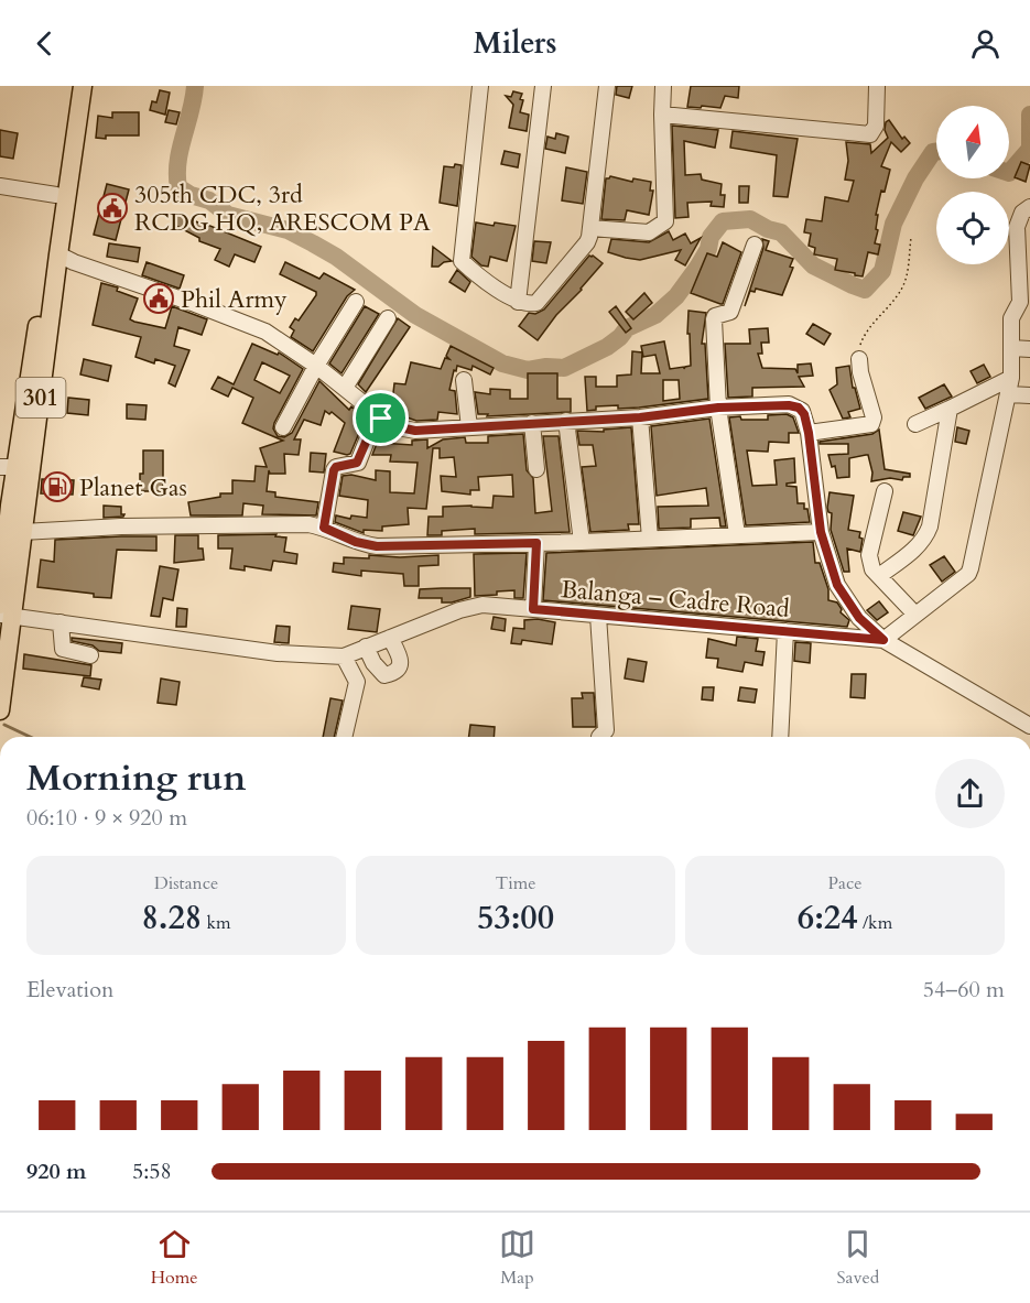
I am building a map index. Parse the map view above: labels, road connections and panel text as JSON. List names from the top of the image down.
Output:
{
  "streets": {
    "main road": ["301"],
    "street": ["Balanga – Cadre Road"]
  },
  "crossings": [
    ["301", "Balanga – Cadre Road"]
  ],
  "places": {
    "public building": ["305th CDC, 3rd RCDG HQ, ARESCOM PA", "Phil Army"],
    "fuel station": ["Planet Gas"]
  },
  "north": "top",
  "page": {
    "header": "Milers",
    "heading": ["Morning run", "06:10 · 9 × 920 m"],
    "stats": [
      ["Distance", "8.28 km"],
      ["Time", "53:00"],
      ["Pace", "6:24 /km"]
    ],
    "chart": ["Elevation", "54–60 m"],
    "list": [
      {
        "name": "920 m",
        "note": "5:58"
      }
    ],
    "tabs": ["Home", "Map", "Saved"]
  }
}
